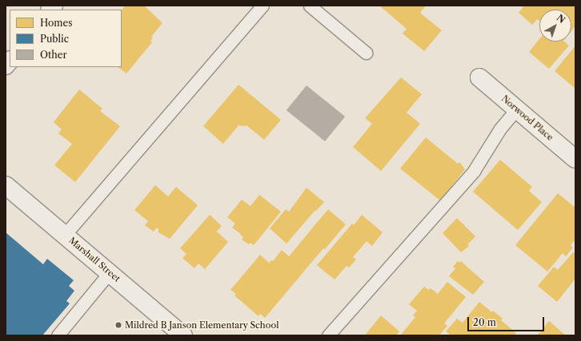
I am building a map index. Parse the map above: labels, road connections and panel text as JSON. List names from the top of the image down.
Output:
{
  "streets": {
    "street": ["Norwood Place", "Marshall Street"]
  },
  "places": ["Mildred B Janson Elementary School"],
  "legend": ["Homes", "Public", "Other"],
  "scale_bar": "20 m",
  "north": "top right"
}
